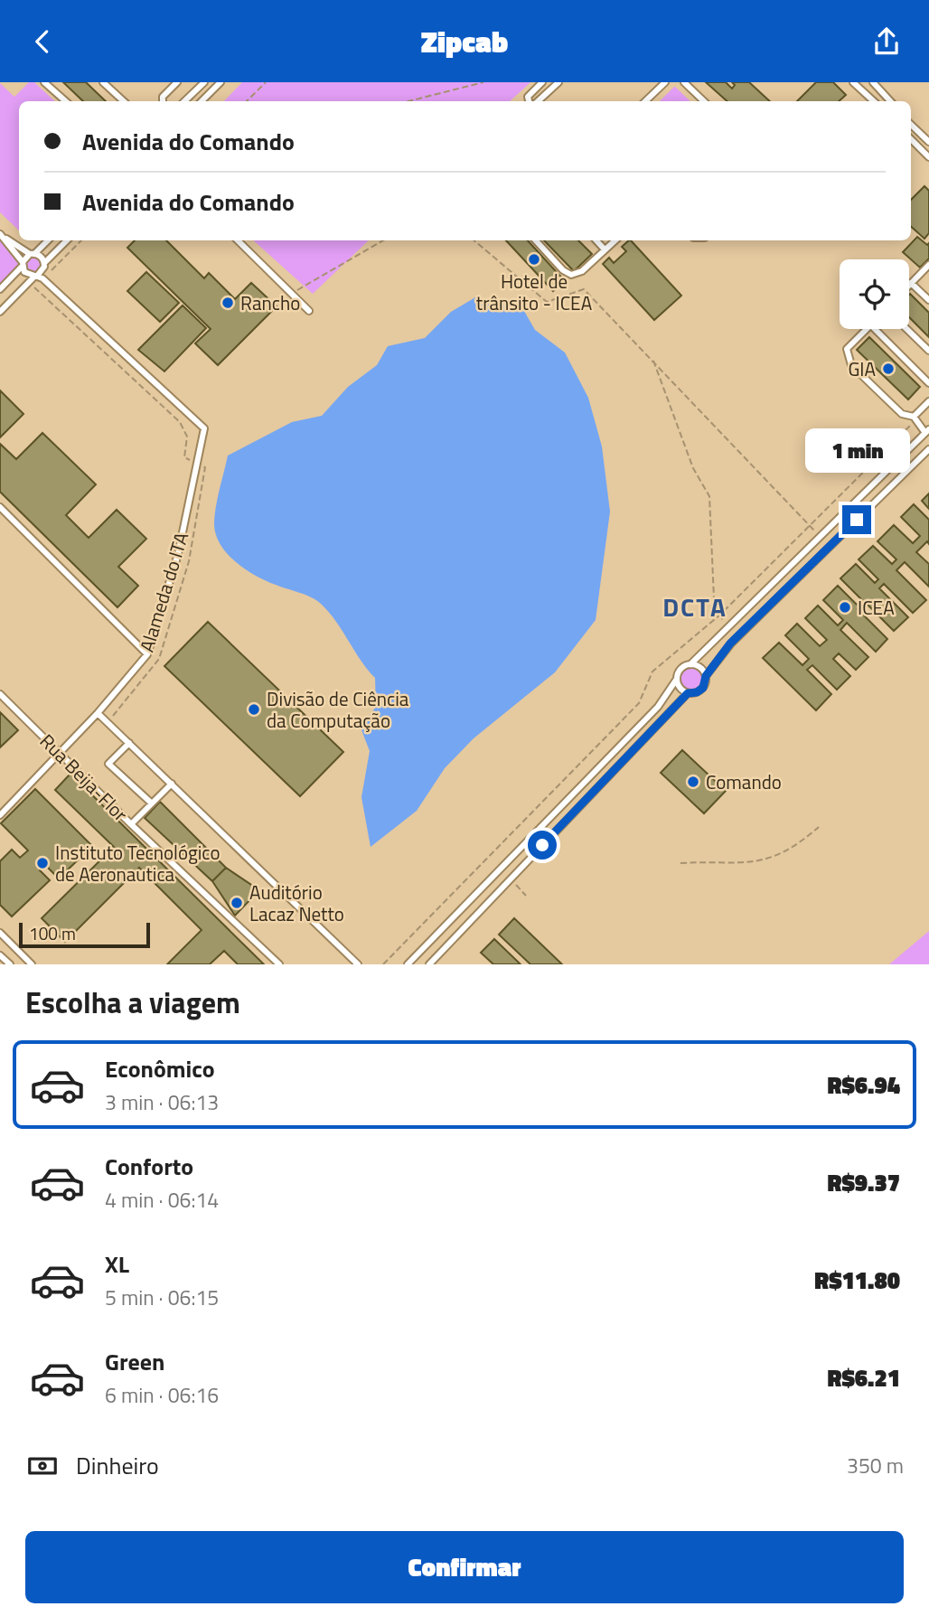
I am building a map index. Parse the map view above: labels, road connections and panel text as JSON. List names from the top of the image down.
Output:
{
  "streets": {
    "lane": ["Alameda do ITA", "Rua Beija-Flor"]
  },
  "crossings": [
    ["Alameda do ITA", "Rua Beija-Flor"]
  ],
  "districts": ["DCTA"],
  "places": [
    "Hotel de trânsito - ICEA",
    "Rancho",
    "GIA",
    "ICEA",
    "Divisão de Ciência da Computação",
    "Comando",
    "Instituto Tecnológico de Aeronautica",
    "Auditório Lacaz Netto"
  ],
  "scale_bar": "100 m",
  "page": {
    "header": "Zipcab",
    "banner": ["Avenida do Comando", "Avenida do Comando"],
    "bubble": "1 min",
    "scale": "100 m",
    "heading": "Escolha a viagem",
    "list": [
      {
        "name": "Econômico",
        "note": "3 min · 06:13",
        "value": "R$6.94"
      },
      {
        "name": "Conforto",
        "note": "4 min · 06:14",
        "value": "R$9.37"
      },
      {
        "name": "XL",
        "note": "5 min · 06:15",
        "value": "R$11.80"
      },
      {
        "name": "Green",
        "note": "6 min · 06:16",
        "value": "R$6.21"
      }
    ],
    "pay": ["Dinheiro", "350 m"],
    "buttons": "Confirmar"
  }
}
